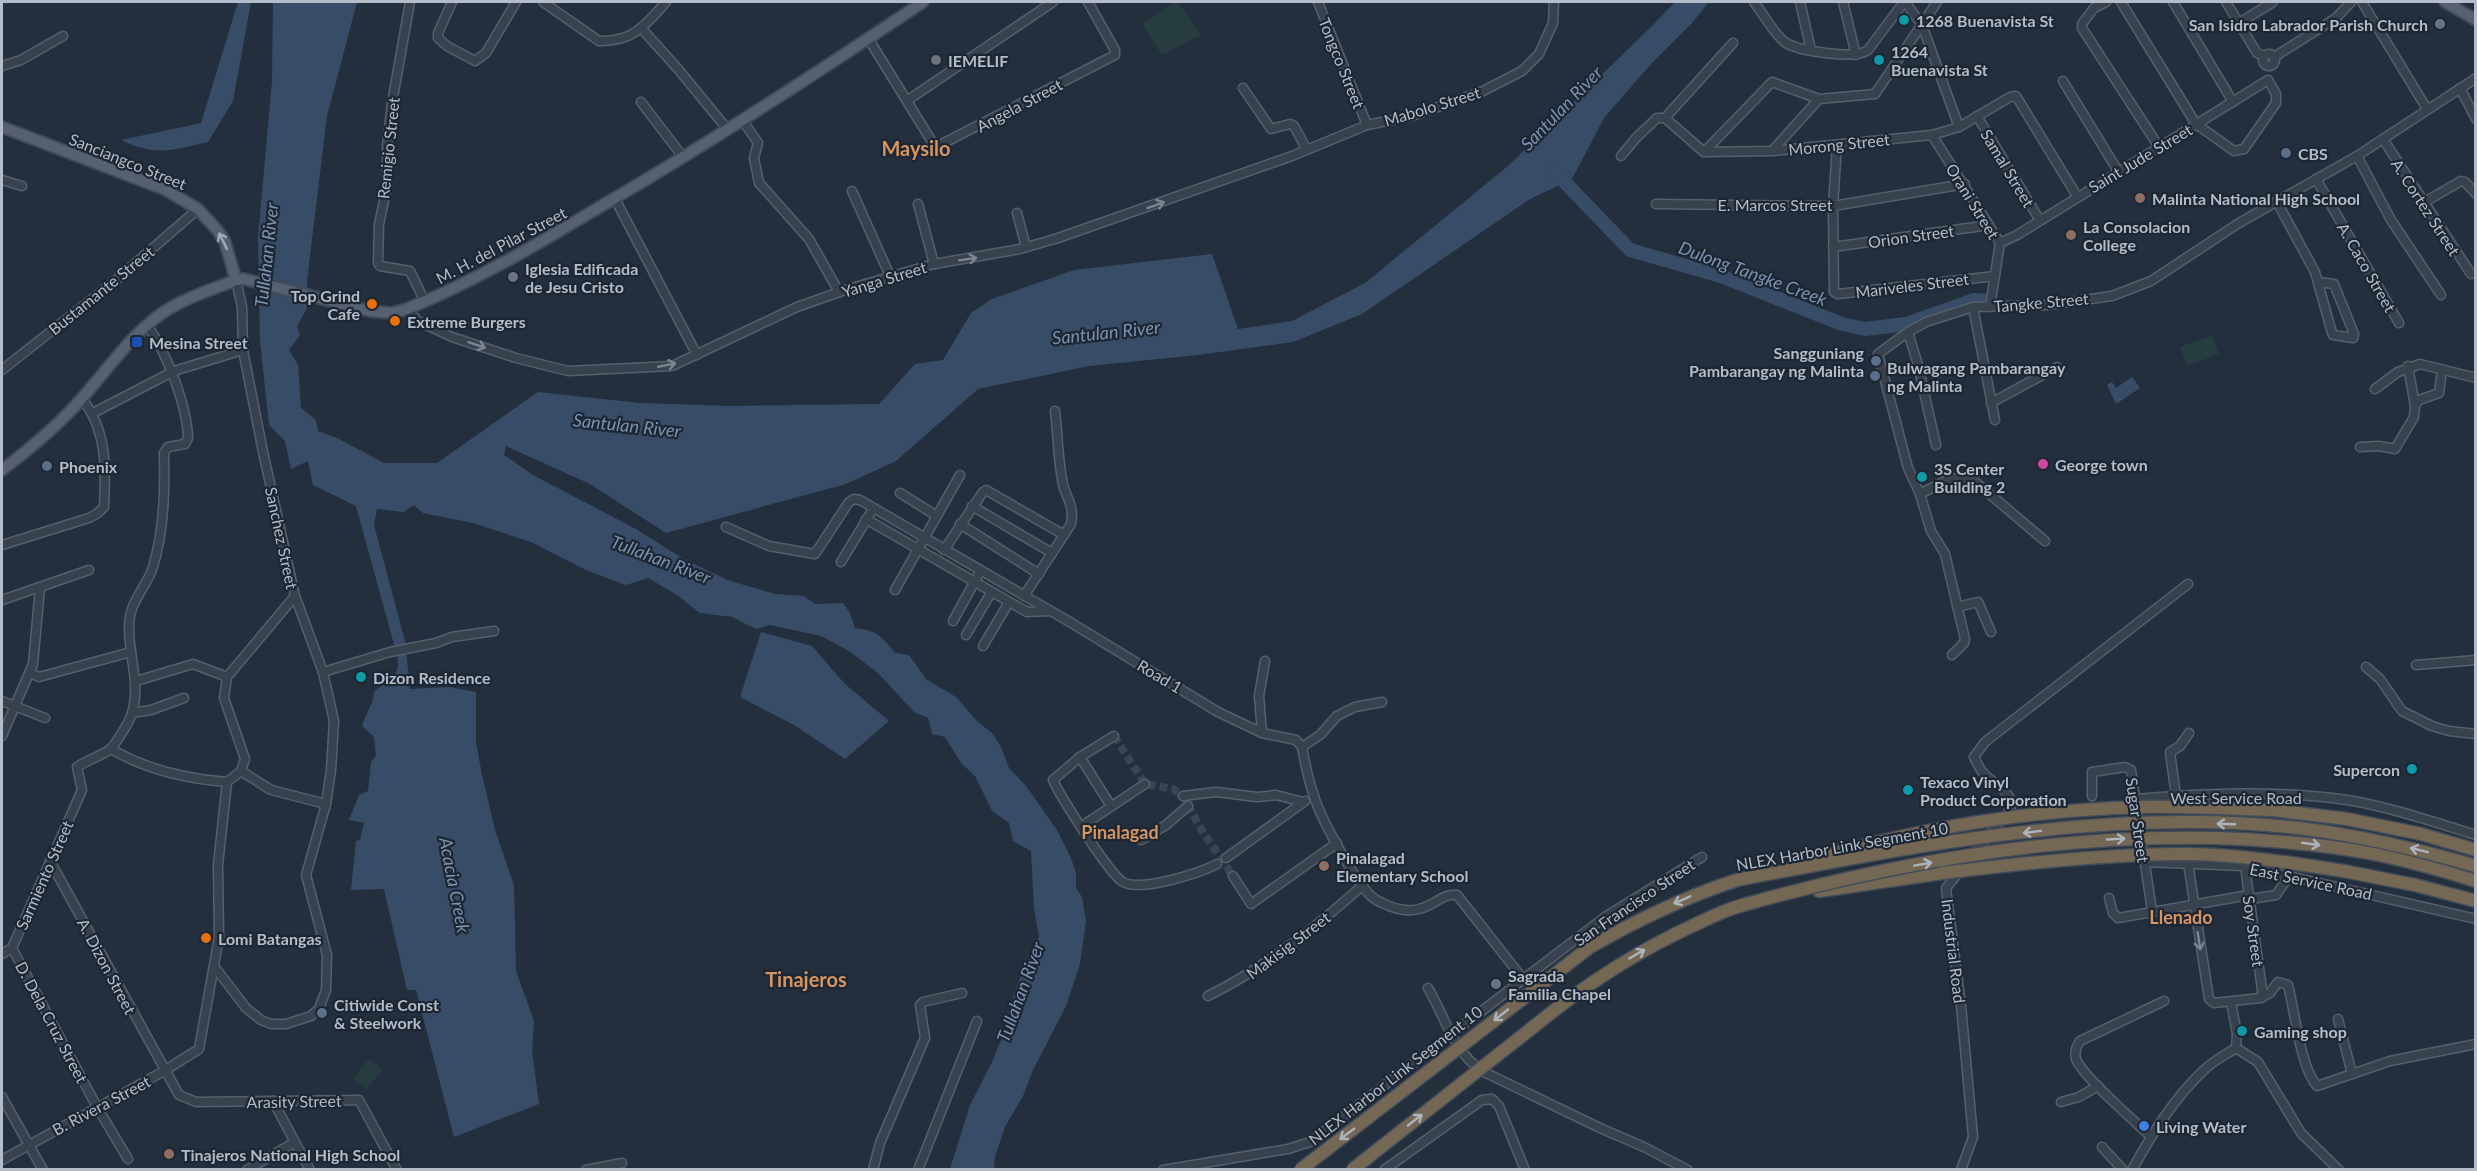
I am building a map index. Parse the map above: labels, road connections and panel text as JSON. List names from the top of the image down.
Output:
{
  "streets": {
    "highway": ["NLEX Harbor Link Segment 10"],
    "main road": ["Sanciangco Street", "M. H. del Pilar Street"],
    "street": [
      "Tongco Street",
      "Angela Street",
      "Mabolo Street",
      "Morong Street",
      "Remigio Street",
      "Saint Jude Street",
      "Samal Street",
      "Orani Street",
      "E. Marcos Street",
      "A. Cortez Street",
      "Orion Street",
      "A. Caco Street",
      "Yanga Street",
      "Mariveles Street",
      "Bustamante Street",
      "Tangke Street",
      "Sanchez Street",
      "Road 1",
      "West Service Road",
      "Sugar Street",
      "Sarmiento Street",
      "East Service Road",
      "San Francisco Street",
      "Soy Street",
      "Makisig Street",
      "Industrial Road",
      "A. Dizon Street",
      "D. Dela Cruz Street",
      "Arasity Street",
      "B. Rivera Street"
    ]
  },
  "crossings": [
    ["Tongco Street", "Mabolo Street"],
    ["Tongco Street", "Yanga Street"],
    ["Angela Street", "M. H. del Pilar Street"],
    ["Mabolo Street", "Yanga Street"],
    ["Morong Street", "Saint Jude Street"],
    ["Morong Street", "Samal Street"],
    ["Morong Street", "Orani Street"],
    ["Morong Street", "Mariveles Street"],
    ["Remigio Street", "M. H. del Pilar Street"],
    ["Saint Jude Street", "Samal Street"],
    ["Saint Jude Street", "Orani Street"],
    ["Sanciangco Street", "M. H. del Pilar Street"],
    ["Sanciangco Street", "Bustamante Street"],
    ["Sanciangco Street", "Sanchez Street"],
    ["Orani Street", "E. Marcos Street"],
    ["Orani Street", "Orion Street"],
    ["Orani Street", "Mariveles Street"],
    ["Orani Street", "Tangke Street"],
    ["E. Marcos Street", "Mariveles Street"],
    ["A. Cortez Street", "Tangke Street"],
    ["Orion Street", "Mariveles Street"],
    ["M. H. del Pilar Street", "Yanga Street"],
    ["M. H. del Pilar Street", "Sanchez Street"],
    ["A. Caco Street", "Tangke Street"],
    ["West Service Road", "Sugar Street"],
    ["Sugar Street", "East Service Road"],
    ["Sarmiento Street", "A. Dizon Street"],
    ["Sarmiento Street", "D. Dela Cruz Street"],
    ["East Service Road", "Soy Street"],
    ["A. Dizon Street", "Arasity Street"],
    ["A. Dizon Street", "B. Rivera Street"],
    ["D. Dela Cruz Street", "B. Rivera Street"],
    ["Arasity Street", "B. Rivera Street"]
  ],
  "one_way": ["Yanga Street"],
  "districts": [
    "Maysilo",
    "Pinalagad",
    "Llenado",
    "Tinajeros"
  ],
  "water": [
    "Santulan River",
    "Tullahan River",
    "Dulong Tangke Creek",
    "Acacia Creek"
  ],
  "places": {
    "other": [
      "1268 Buenavista St",
      "San Isidro Labrador Parish Church",
      "IEMELIF",
      "1264 Buenavista St",
      "CBS",
      "Malinta National High School",
      "La Consolacion College",
      "Iglesia Edificada de Jesu Cristo",
      "Top Grind Cafe",
      "Extreme Burgers",
      "Sangguniang Pambarangay ng Malinta",
      "Bulwagang Pambarangay ng Malinta",
      "George town",
      "Phoenix",
      "3S Center Building 2",
      "Dizon Residence",
      "Supercon",
      "Texaco Vinyl Product Corporation",
      "Pinalagad Elementary School",
      "Lomi Batangas",
      "Sagrada Familia Chapel",
      "Citiwide Const & Steelwork",
      "Gaming shop",
      "Living Water",
      "Tinajeros National High School"
    ],
    "transit": ["Mesina Street"]
  }
}
